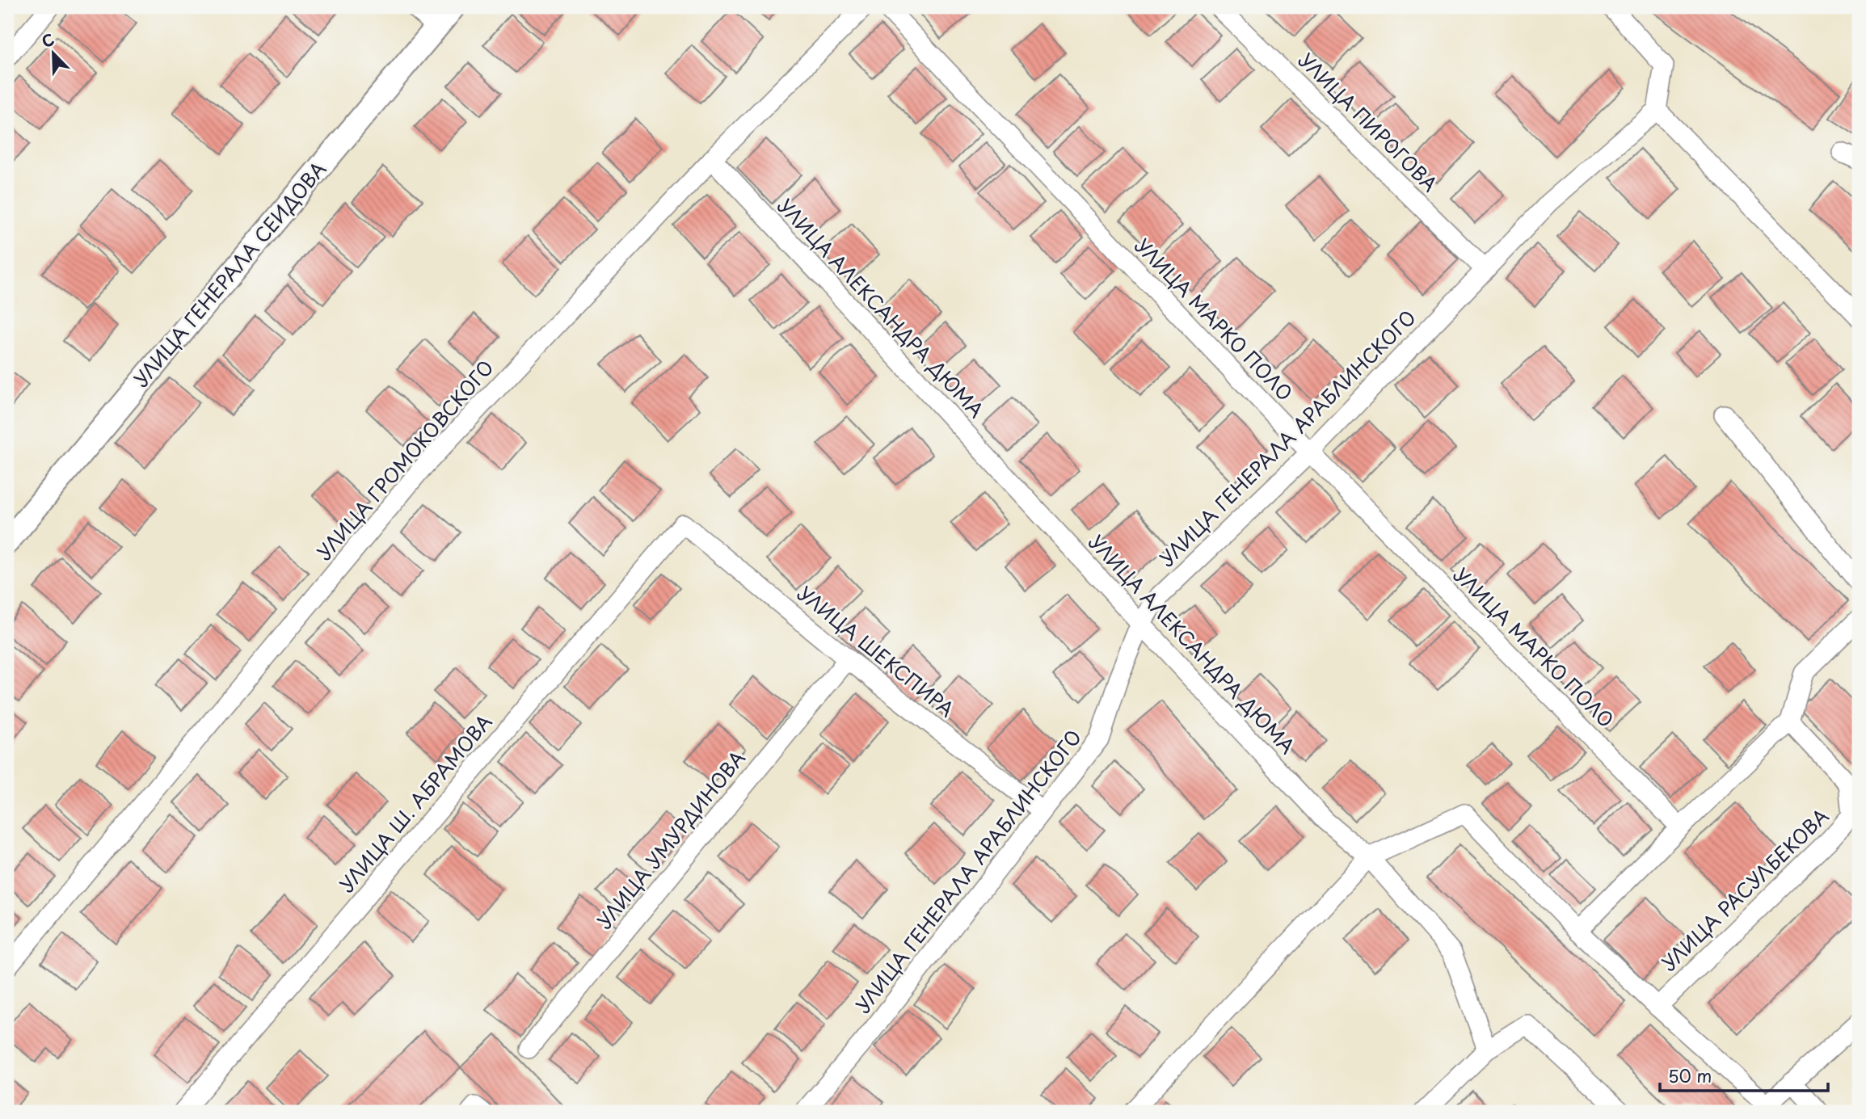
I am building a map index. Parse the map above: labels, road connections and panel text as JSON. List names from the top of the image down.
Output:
{
  "streets": {
    "street": [
      "УЛИЦА ПИРОГОВА",
      "УЛИЦА ГЕНЕРАЛА СЕИДОВА",
      "УЛИЦА АЛЕКСАНДРА ДЮМА",
      "УЛИЦА МАРКО ПОЛО",
      "УЛИЦА ГЕНЕРАЛА АРАБЛИНСКОГО",
      "УЛИЦА ГРОМОКОВСКОГО",
      "УЛИЦА ШЕКСПИРА",
      "УЛИЦА Ш. АБРАМОВА",
      "УЛИЦА УМУРДИНОВА",
      "УЛИЦА РАСУЛБЕКОВА"
    ]
  },
  "crossings": [
    ["УЛИЦА ПИРОГОВА", "УЛИЦА ГЕНЕРАЛА АРАБЛИНСКОГО"],
    ["УЛИЦА АЛЕКСАНДРА ДЮМА", "УЛИЦА ГЕНЕРАЛА АРАБЛИНСКОГО"],
    ["УЛИЦА АЛЕКСАНДРА ДЮМА", "УЛИЦА ГРОМОКОВСКОГО"],
    ["УЛИЦА МАРКО ПОЛО", "УЛИЦА ГЕНЕРАЛА АРАБЛИНСКОГО"],
    ["УЛИЦА ГЕНЕРАЛА АРАБЛИНСКОГО", "УЛИЦА ШЕКСПИРА"],
    ["УЛИЦА ШЕКСПИРА", "УЛИЦА Ш. АБРАМОВА"],
    ["УЛИЦА ШЕКСПИРА", "УЛИЦА УМУРДИНОВА"]
  ],
  "scale_bar": "50 m",
  "north": "top left"
}
